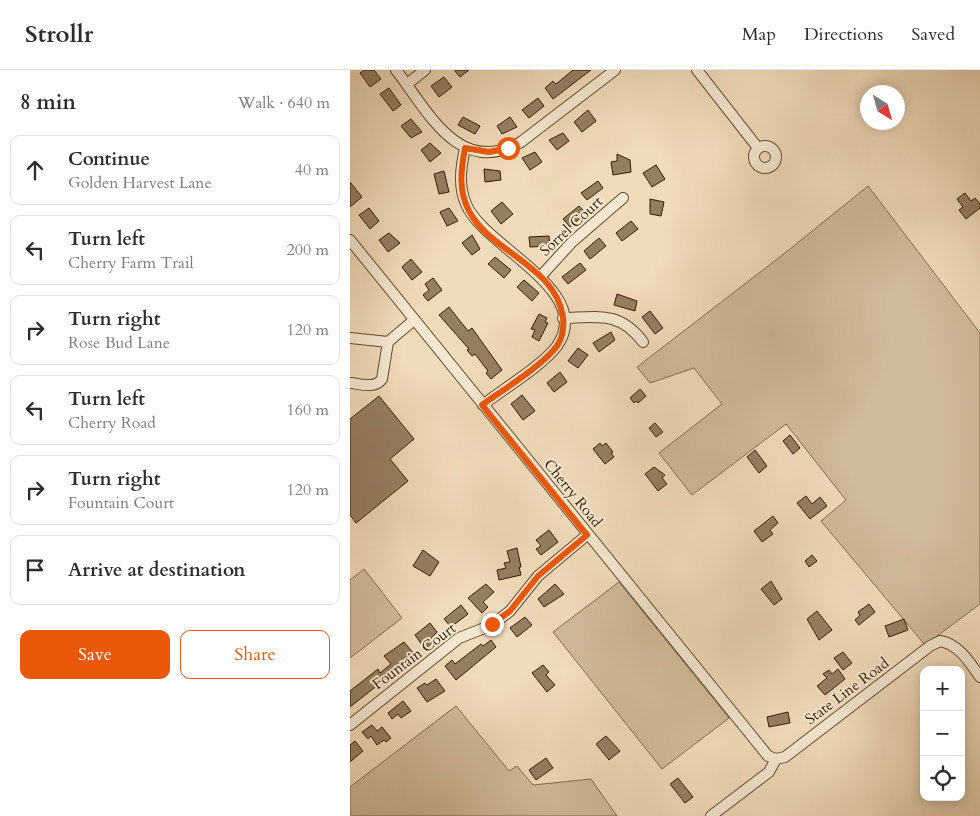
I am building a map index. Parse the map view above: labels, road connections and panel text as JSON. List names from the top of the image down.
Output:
{
  "streets": {
    "street": [
      "Sorrel Court",
      "Cherry Road",
      "Fountain Court",
      "State Line Road"
    ]
  },
  "crossings": [
    ["Cherry Road", "Fountain Court"],
    ["Cherry Road", "State Line Road"]
  ],
  "north": "bottom right",
  "page": {
    "header": "Strollr",
    "nav": ["Map", "Directions", "Saved"],
    "heading": ["8 min", "Walk · 640 m"],
    "list": [
      ["Continue", "Golden Harvest Lane", "40 m"],
      ["Turn left", "Cherry Farm Trail", "200 m"],
      ["Turn right", "Rose Bud Lane", "120 m"],
      ["Turn left", "Cherry Road", "160 m"],
      ["Turn right", "Fountain Court", "120 m"],
      "Arrive at destination"
    ],
    "buttons": ["Save", "Share"],
    "map_buttons": ["+", "−"]
  }
}
